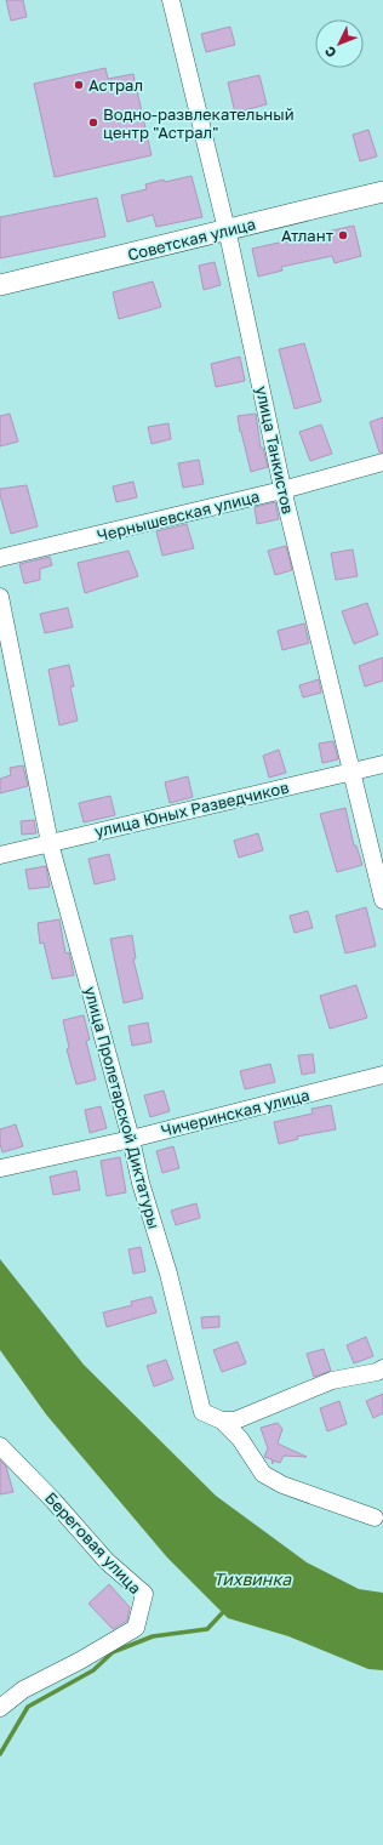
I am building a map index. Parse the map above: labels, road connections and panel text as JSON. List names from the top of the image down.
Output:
{
  "streets": {
    "main road": ["Советская улица"],
    "street": [
      "улица Танкистов",
      "Чернышевская улица",
      "улица Юных Разведчиков",
      "улица Пролетарской Диктатуры",
      "Чичеринская улица",
      "Береговая улица"
    ]
  },
  "crossings": [
    ["Советская улица", "улица Танкистов"],
    ["улица Танкистов", "Чернышевская улица"],
    ["улица Танкистов", "улица Юных Разведчиков"],
    ["улица Юных Разведчиков", "улица Пролетарской Диктатуры"],
    ["улица Пролетарской Диктатуры", "Чичеринская улица"]
  ],
  "water": ["Тихвинка"],
  "places": ["Астрал", "Водно-развлекательный центр \"Астрал\"", "Атлант"],
  "north": "bottom left"
}
